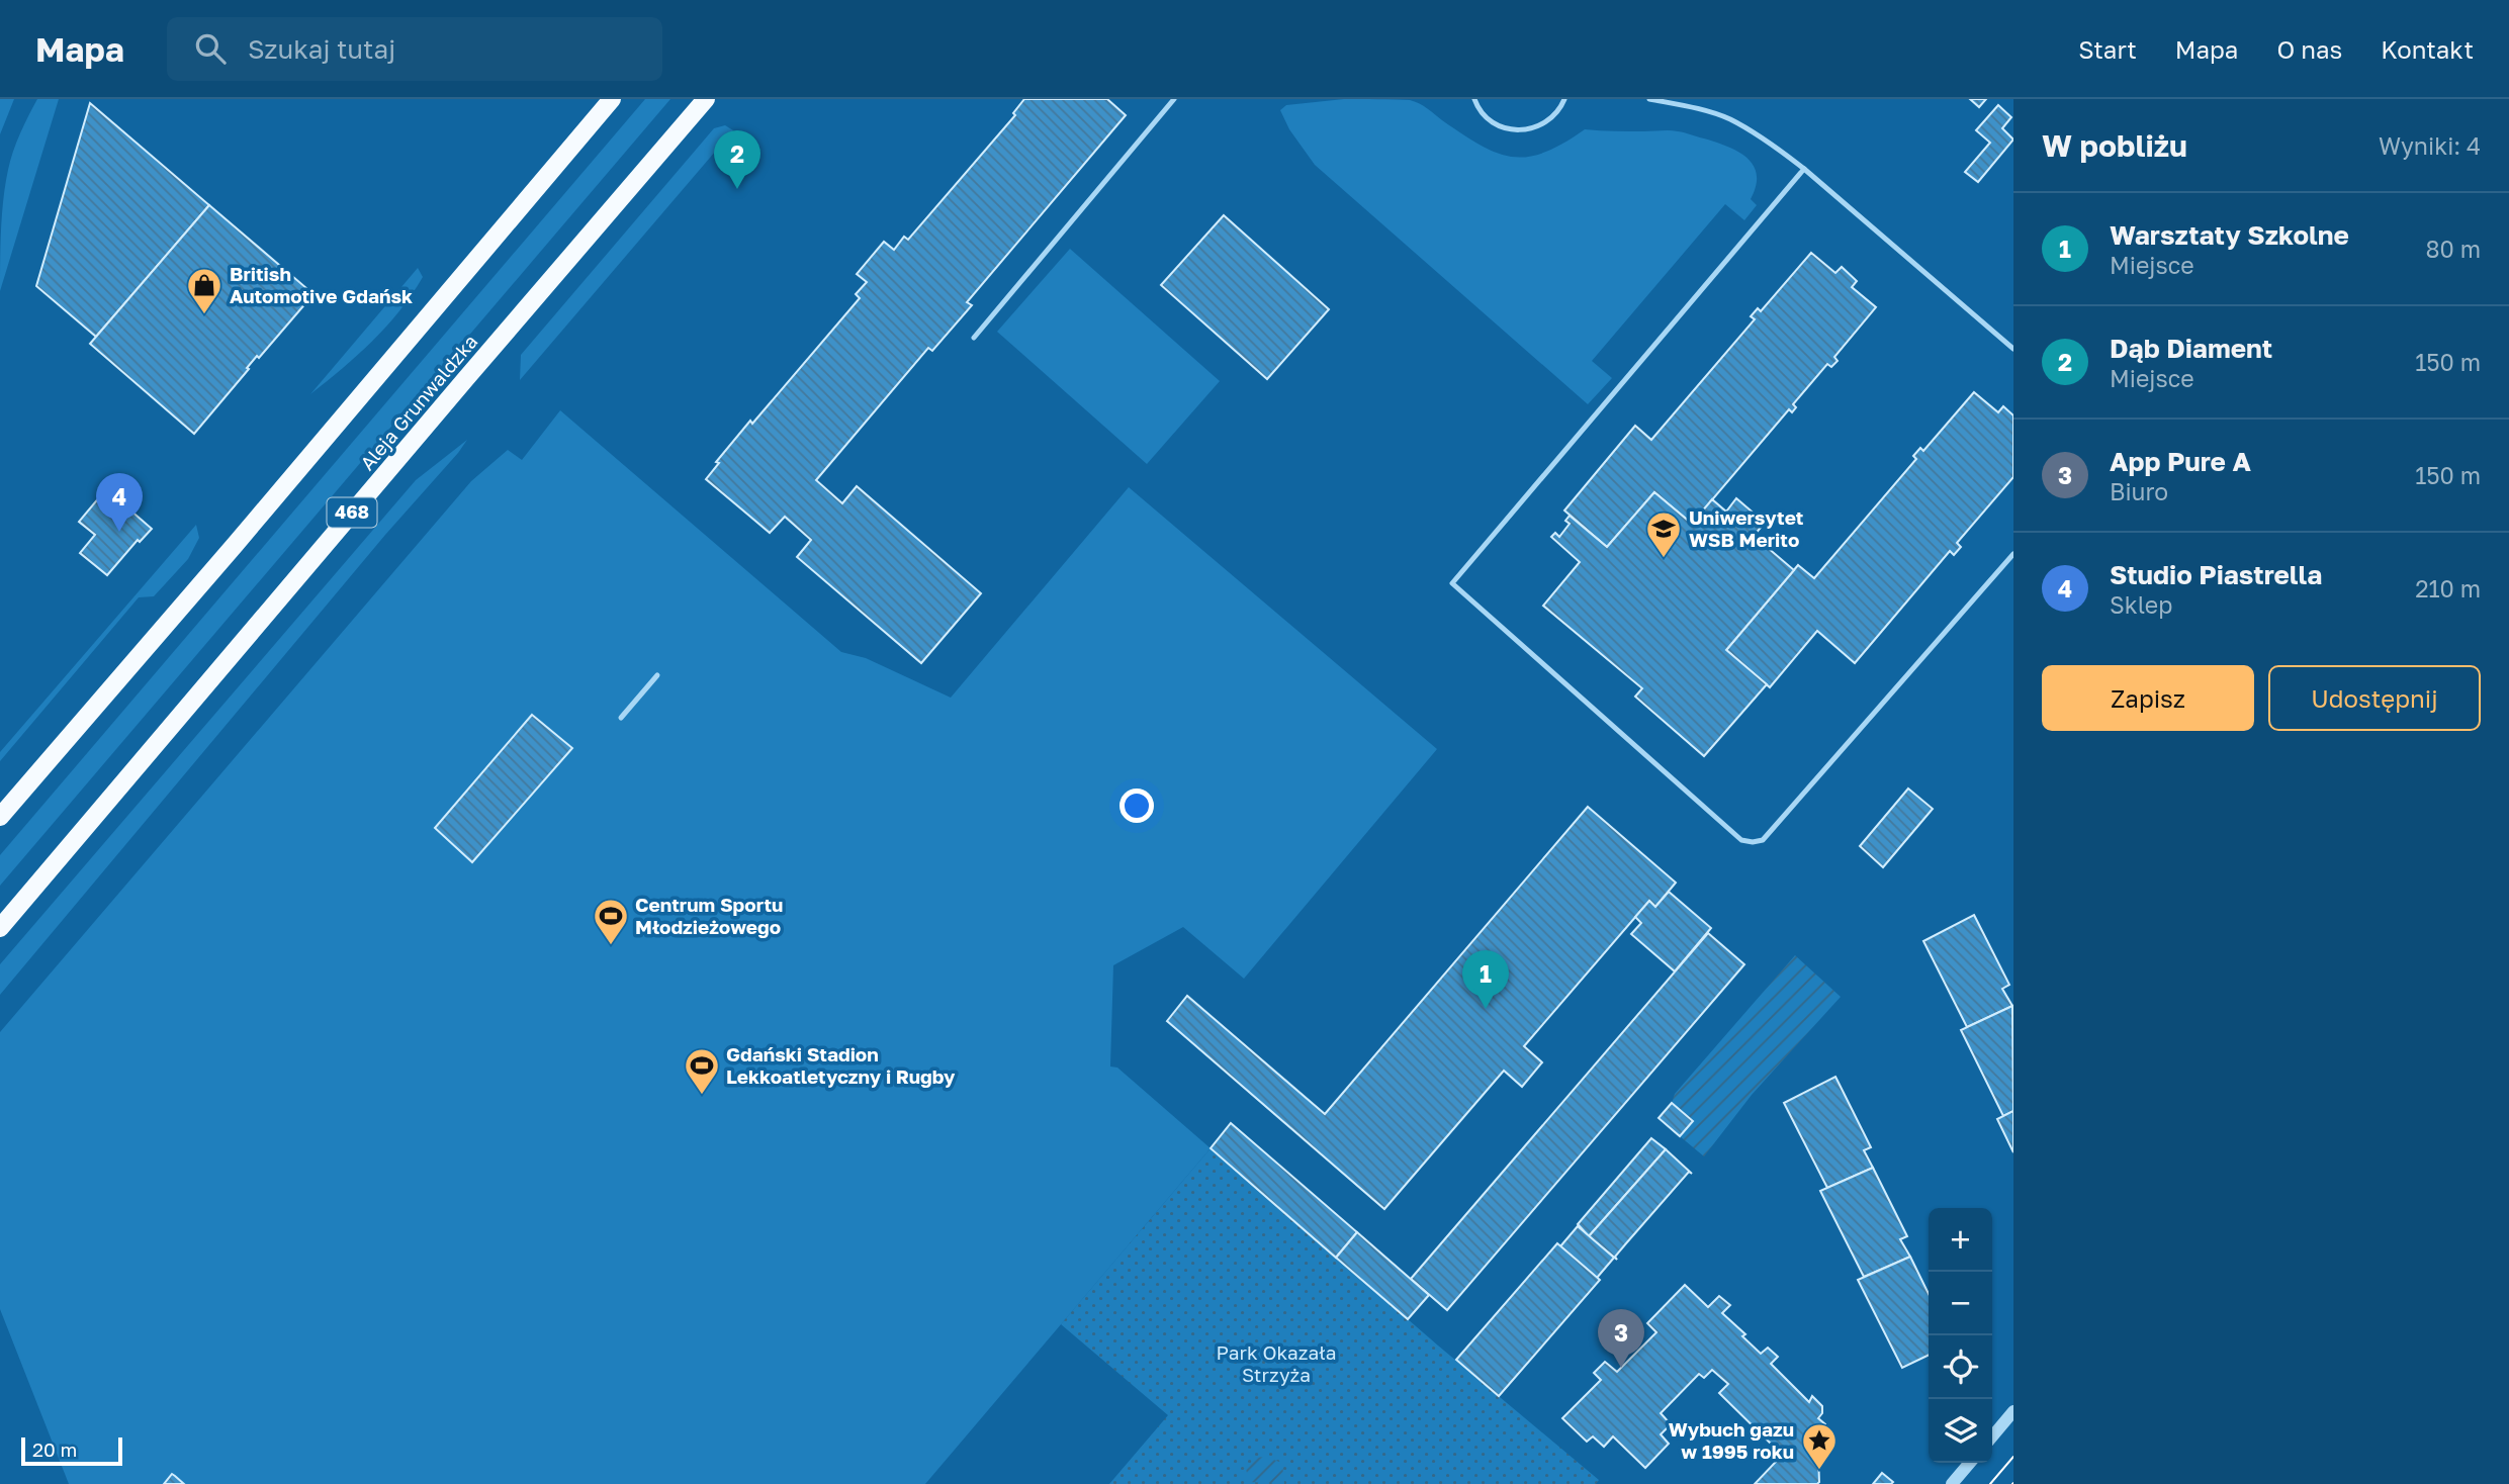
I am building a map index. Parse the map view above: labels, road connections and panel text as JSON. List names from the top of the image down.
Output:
{
  "streets": {
    "main road": ["Aleja Grunwaldzka", "468"]
  },
  "parks": ["Park Okazała Strzyża"],
  "places": {
    "shop": ["British Automotive Gdańsk"],
    "school or university": ["Uniwersytet WSB Merito"],
    "sports": ["Centrum Sportu Młodzieżowego", "Gdański Stadion Lekkoatletyczny i Rugby"],
    "place": ["Wybuch gazu w 1995 roku"]
  },
  "scale_bar": "20 m",
  "page": {
    "header": "Mapa",
    "search": "Szukaj tutaj",
    "nav": [
      "Start",
      "Mapa",
      "O nas",
      "Kontakt"
    ],
    "heading": ["W pobliżu", "Wyniki: 4"],
    "pins": [
      "2",
      "4",
      "1",
      "3"
    ],
    "list": [
      {
        "mark": "1",
        "name": "Warsztaty Szkolne",
        "note": "Miejsce",
        "value": "80 m"
      },
      {
        "mark": "2",
        "name": "Dąb Diament",
        "note": "Miejsce",
        "value": "150 m"
      },
      {
        "mark": "3",
        "name": "App Pure A",
        "note": "Biuro",
        "value": "150 m"
      },
      {
        "mark": "4",
        "name": "Studio Piastrella",
        "note": "Sklep",
        "value": "210 m"
      }
    ],
    "buttons": ["Zapisz", "Udostępnij"],
    "map_buttons": ["+", "−"],
    "scale": "20 m"
  }
}
